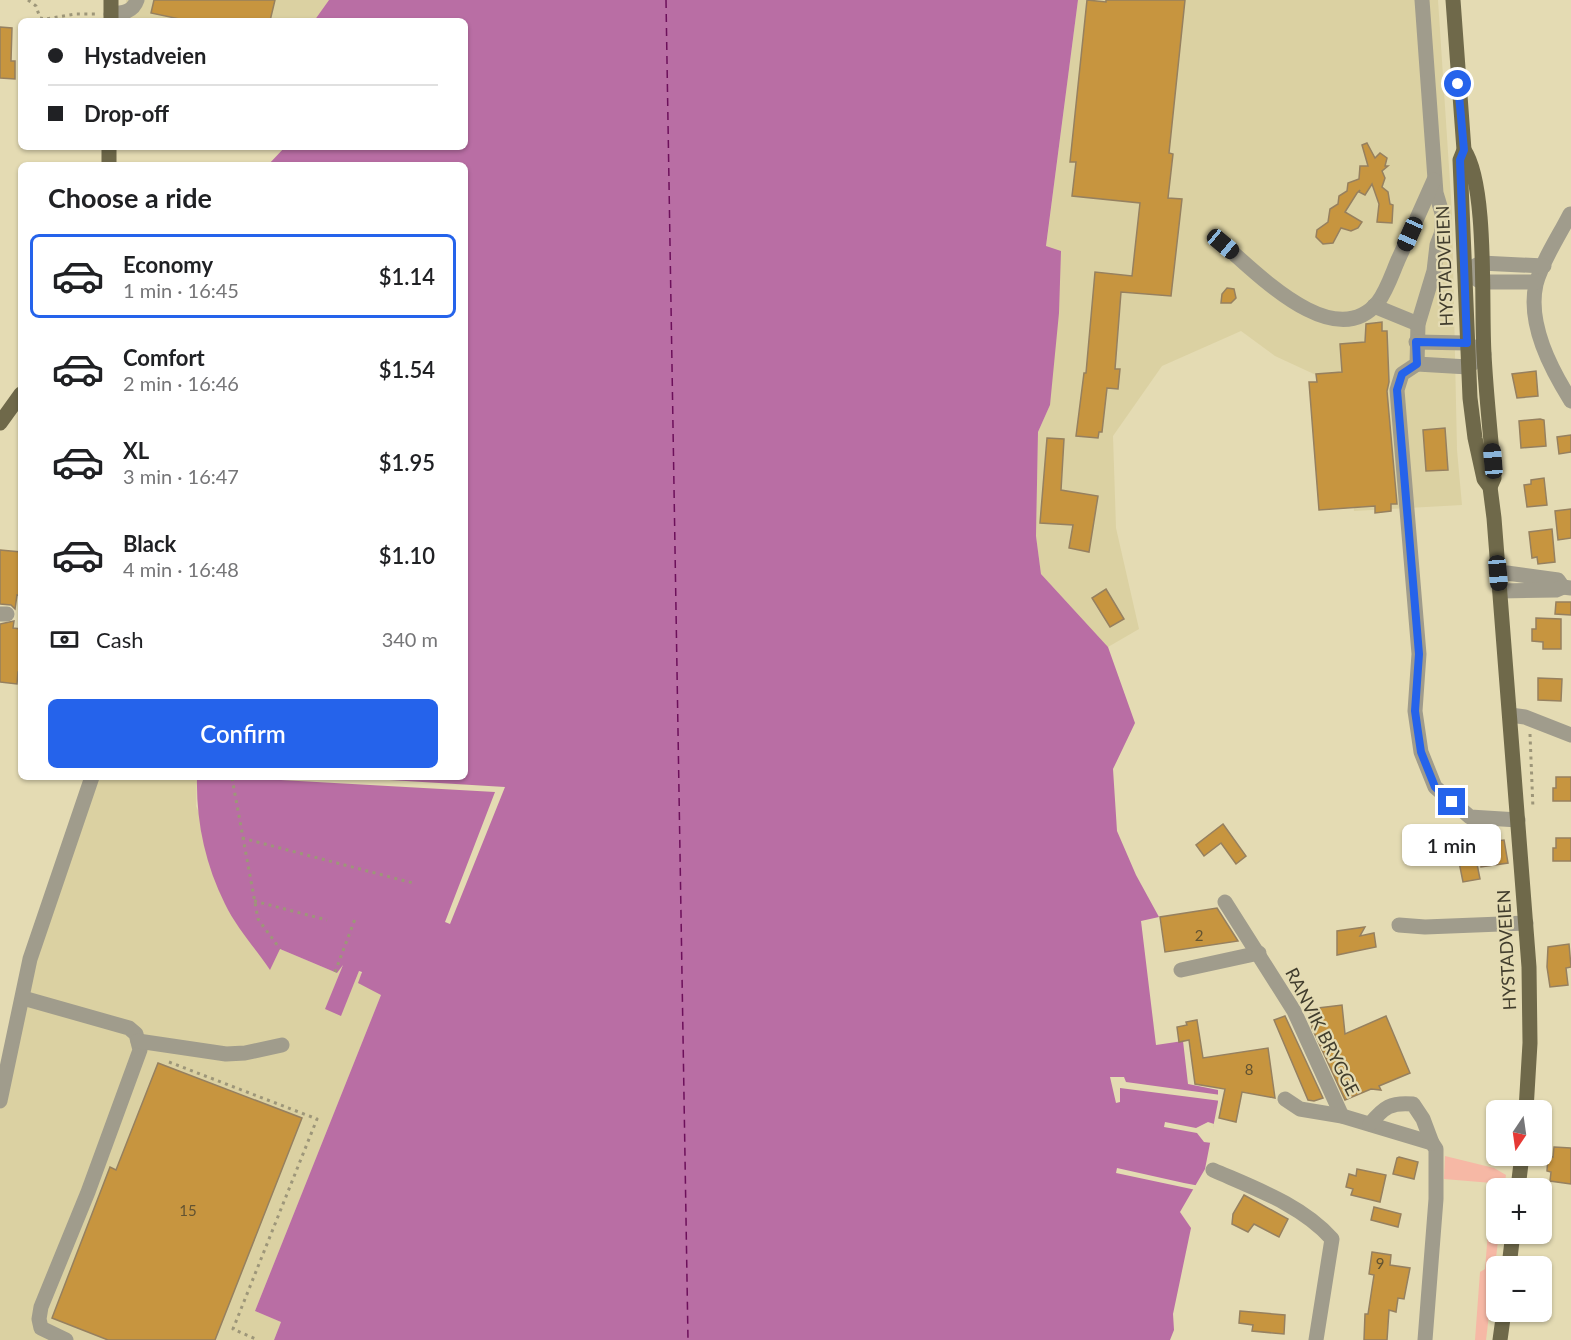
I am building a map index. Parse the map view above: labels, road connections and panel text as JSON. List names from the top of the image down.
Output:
{
  "streets": {
    "main road": ["HYSTADVEIEN"],
    "street": ["RANVIK BRYGGE"]
  },
  "house_numbers": [
    "2",
    "8",
    "15",
    "9"
  ],
  "north": "bottom",
  "page": {
    "banner": ["Hystadveien", "Drop-off"],
    "heading": "Choose a ride",
    "list": [
      {
        "name": "Economy",
        "note": "1 min · 16:45",
        "value": "$1.14"
      },
      {
        "name": "Comfort",
        "note": "2 min · 16:46",
        "value": "$1.54"
      },
      {
        "name": "XL",
        "note": "3 min · 16:47",
        "value": "$1.95"
      },
      {
        "name": "Black",
        "note": "4 min · 16:48",
        "value": "$1.10"
      }
    ],
    "pay": ["Cash", "340 m"],
    "buttons": "Confirm",
    "bubble": "1 min",
    "map_buttons": ["+", "−"]
  }
}
